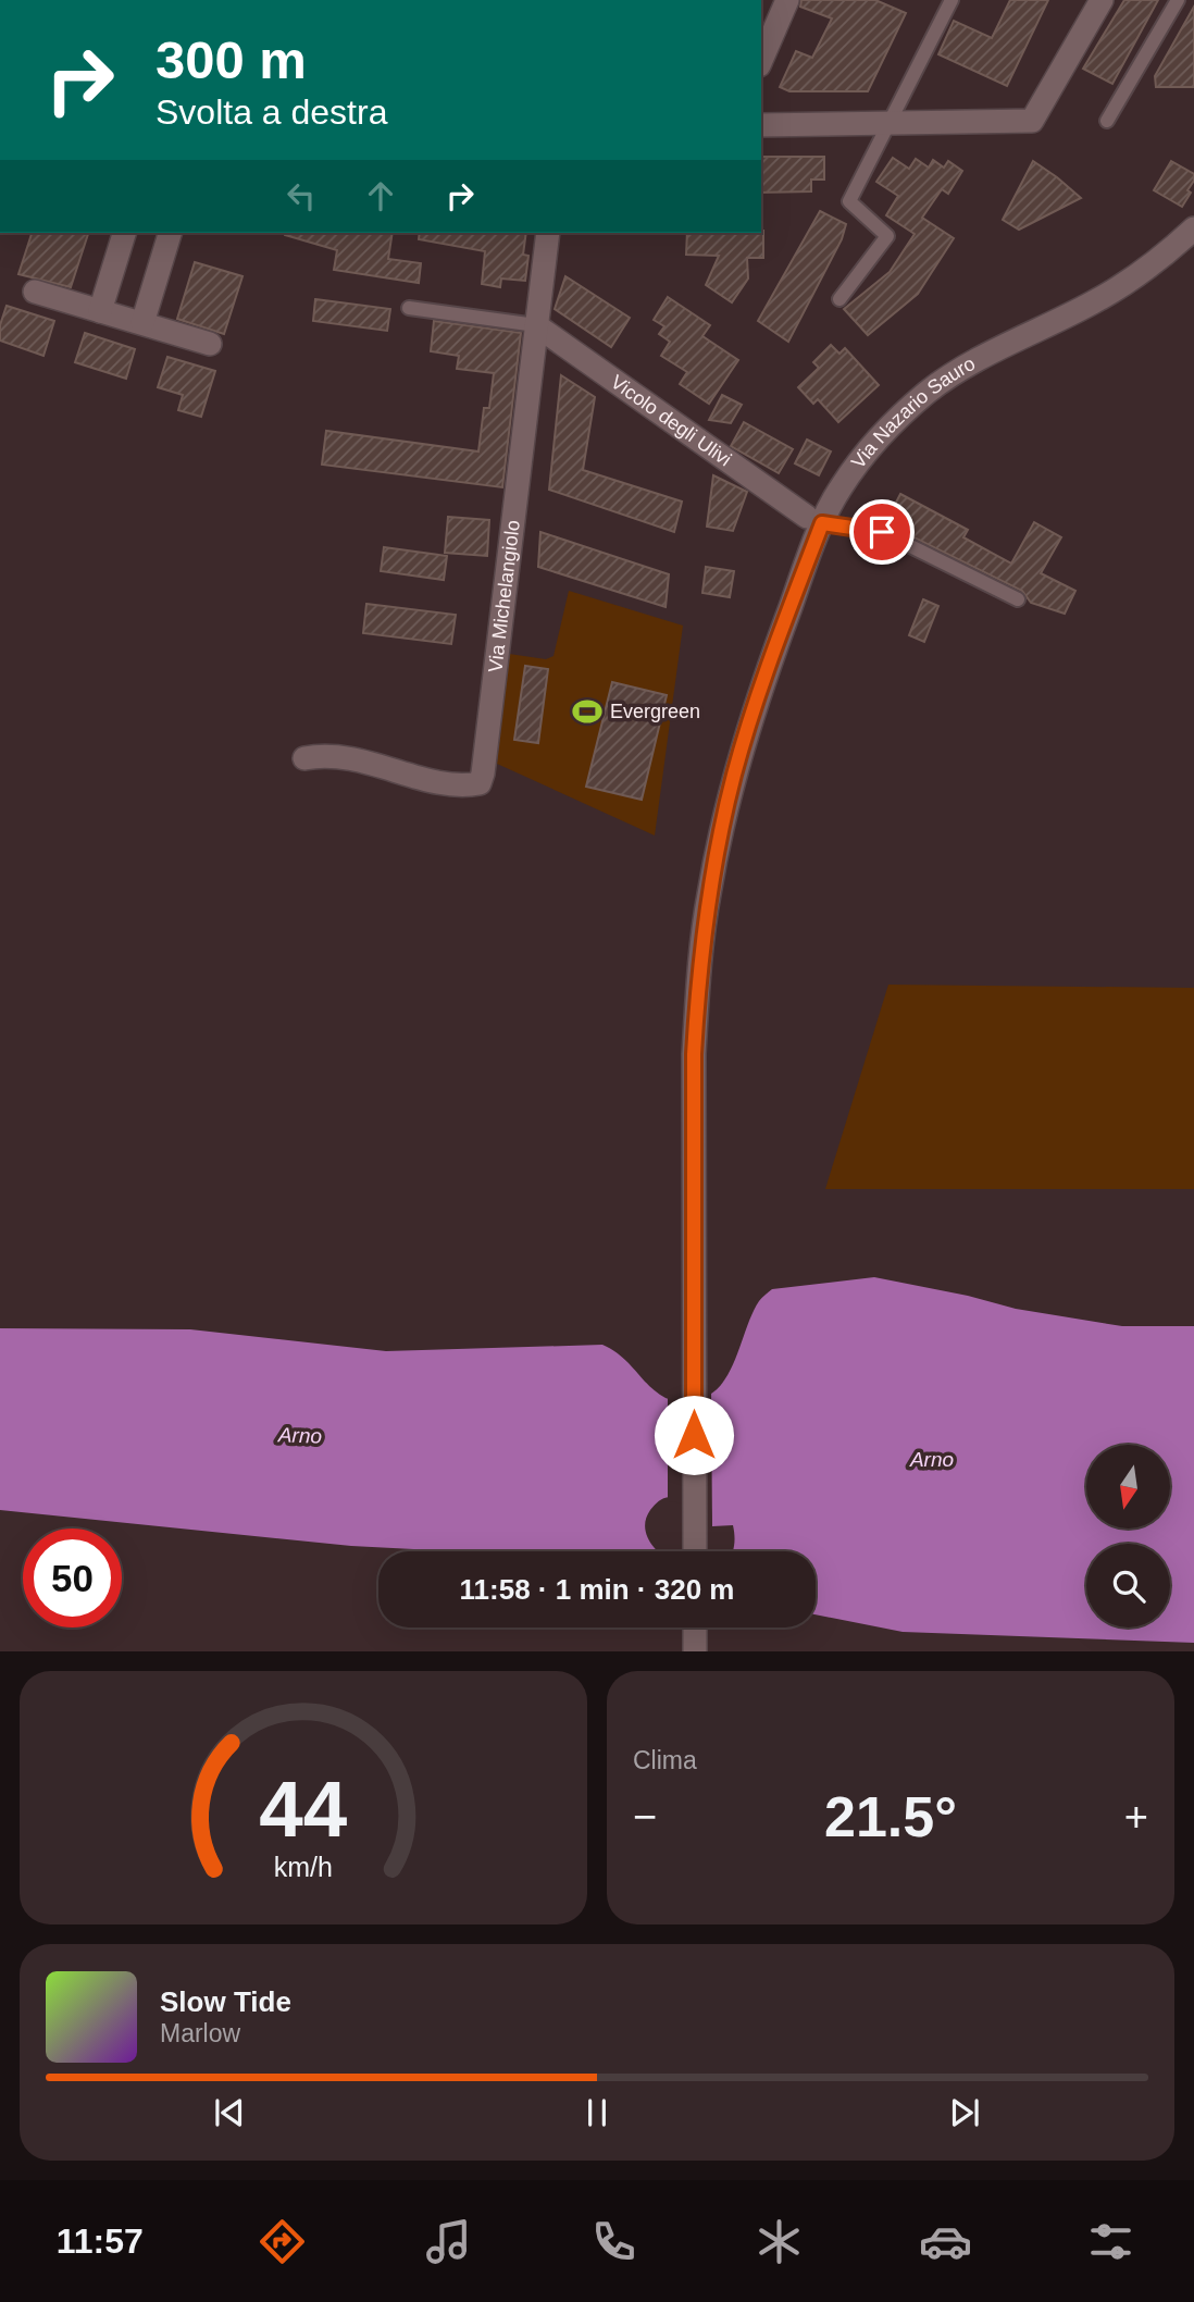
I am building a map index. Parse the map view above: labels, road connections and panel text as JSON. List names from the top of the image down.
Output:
{
  "streets": {
    "street": ["Via Nazario Sauro", "Vicolo degli Ulivi", "Via Michelangiolo"]
  },
  "crossings": [
    ["Via Nazario Sauro", "Vicolo degli Ulivi"],
    ["Vicolo degli Ulivi", "Via Michelangiolo"]
  ],
  "water": ["Arno"],
  "places": {
    "sports": ["Evergreen"]
  },
  "north": "bottom",
  "page": {
    "turn": ["300 m", "Svolta a destra"],
    "limit": "50",
    "trip": "11:58 · 1 min · 320 m",
    "tile": "Clima",
    "heat": ["−", "21.5°", "+"],
    "song": ["Slow Tide", "Marlow"],
    "tabs": "11:57",
    "gauge": ["44", "km/h"]
  }
}
